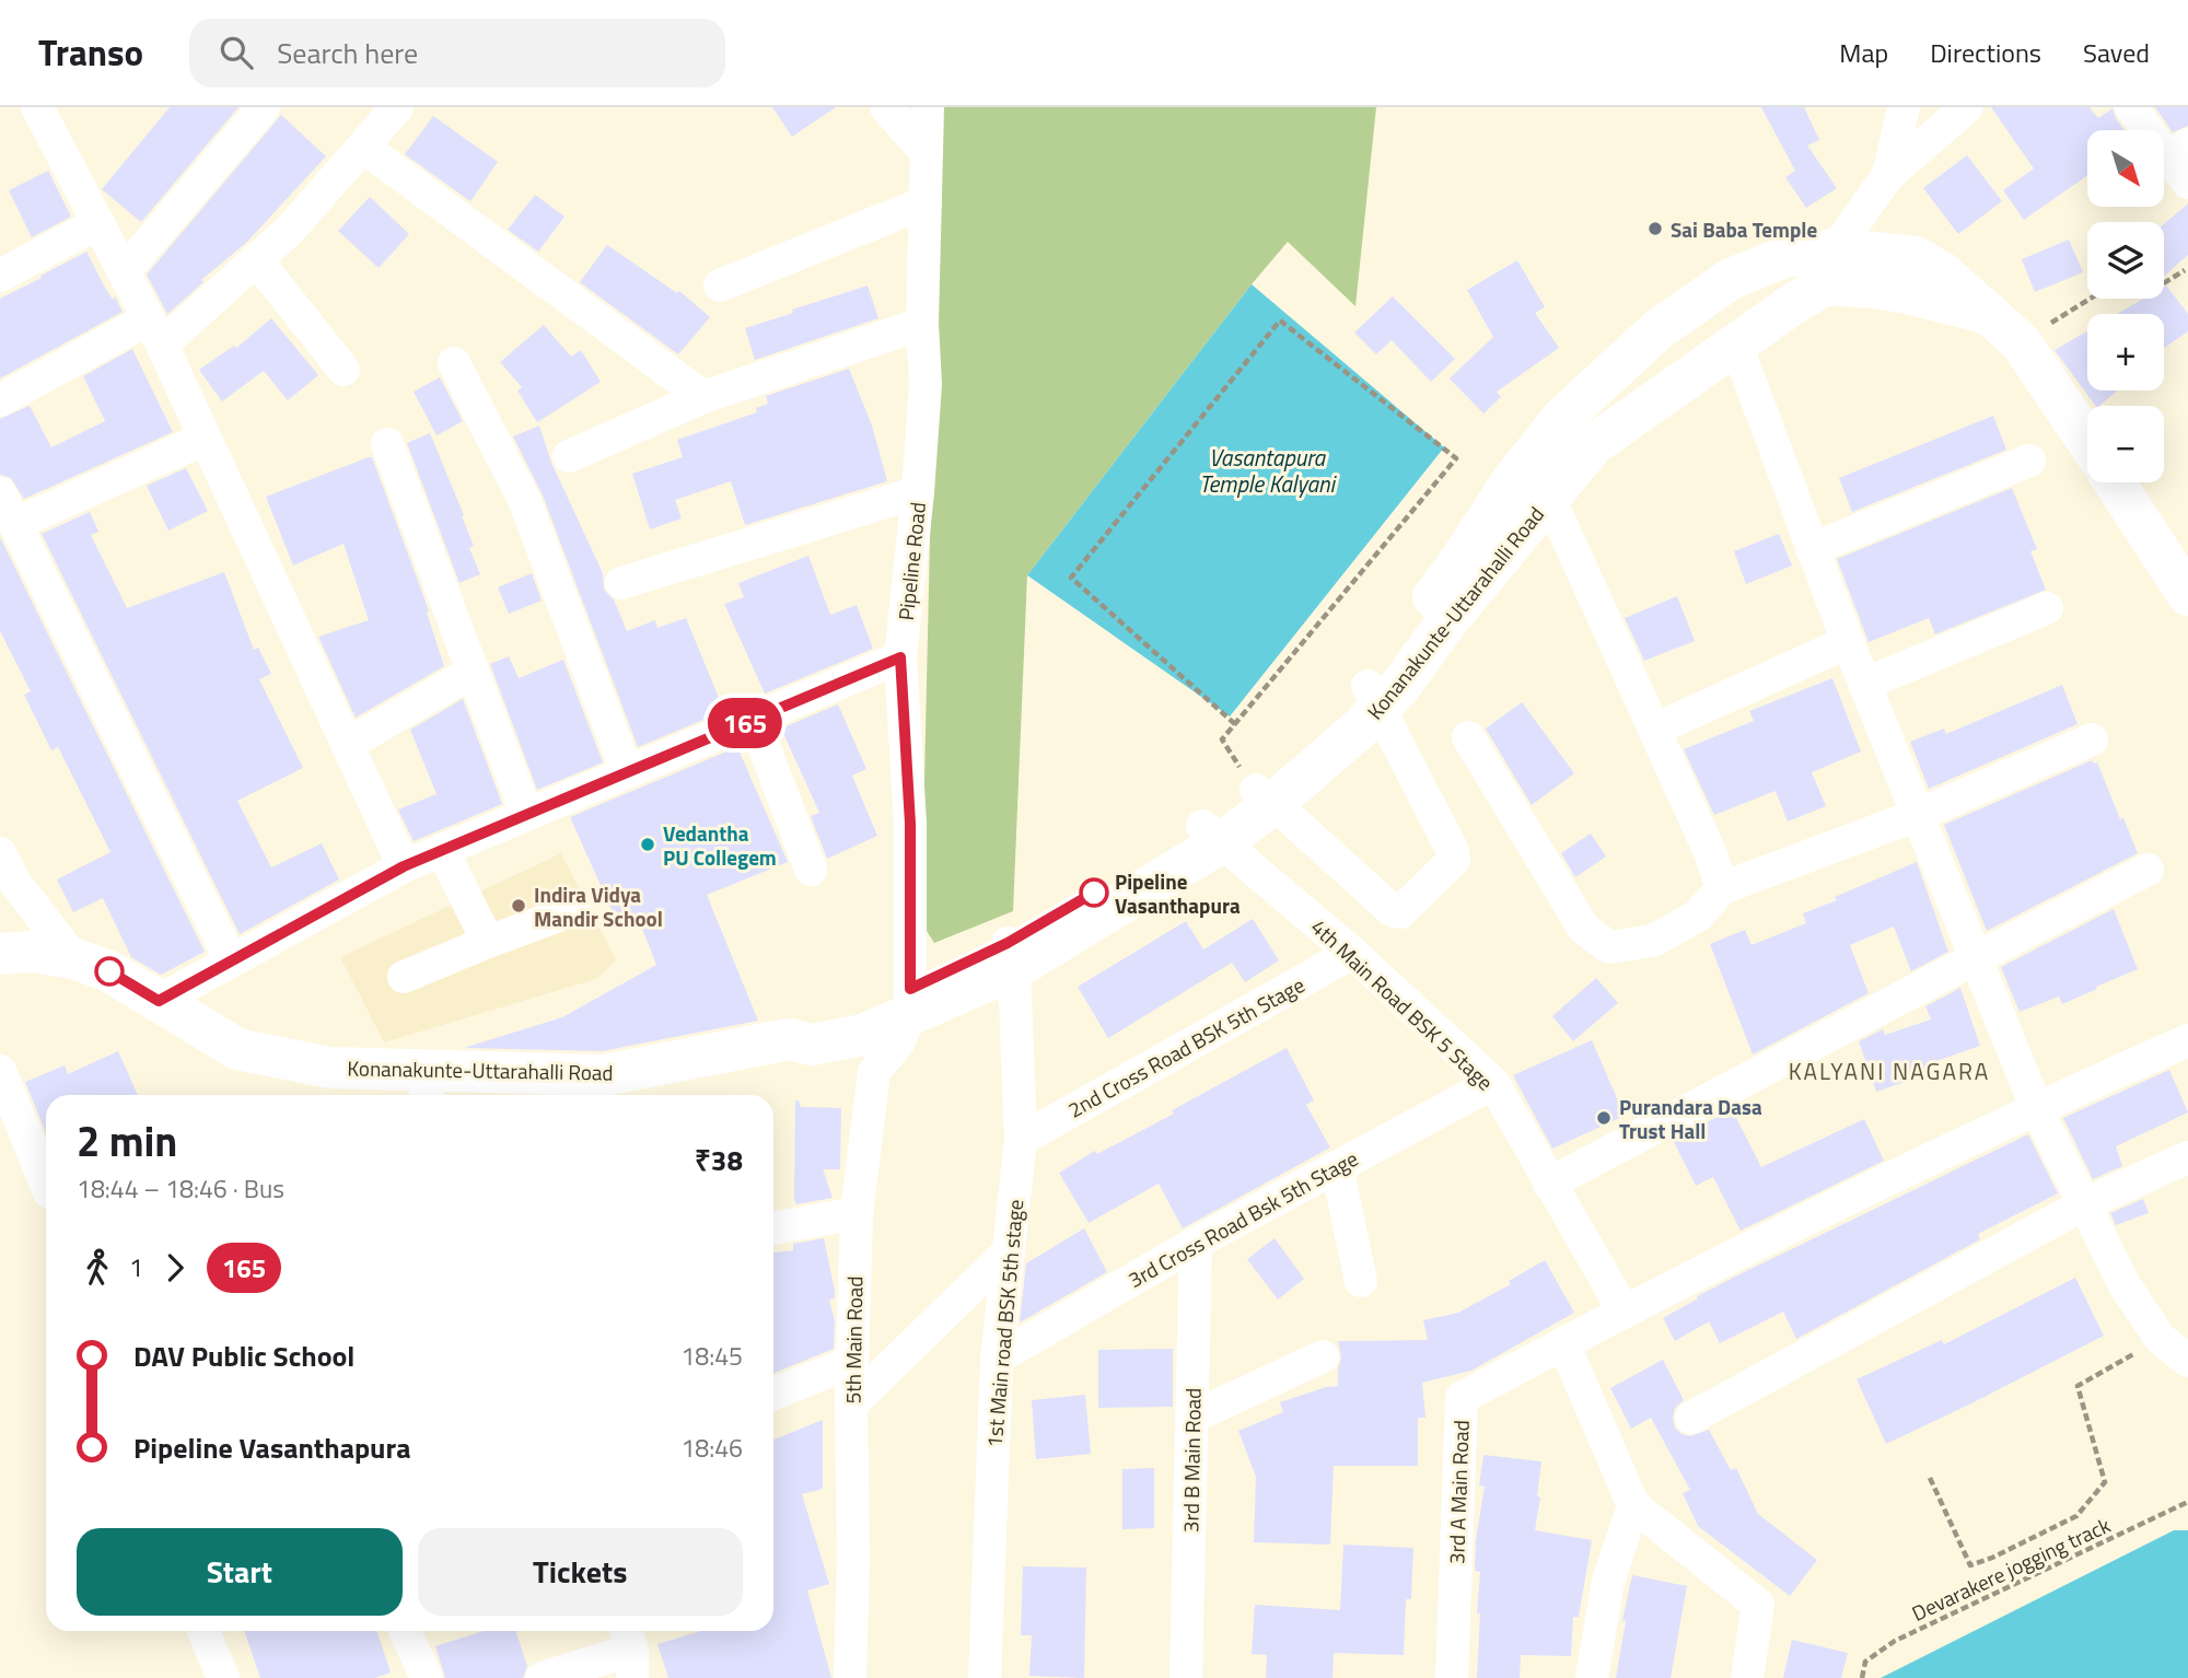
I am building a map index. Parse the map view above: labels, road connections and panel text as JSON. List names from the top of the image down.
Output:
{
  "streets": {
    "main road": ["Konanakunte-Uttarahalli Road"],
    "street": [
      "Pipeline Road",
      "4th Main Road BSK 5 Stage",
      "2nd Cross Road BSK 5th Stage",
      "3rd Cross Road Bsk 5th Stage",
      "1st Main road BSK 5th stage",
      "5th Main Road",
      "3rd B Main Road",
      "3rd A Main Road"
    ],
    "path": ["Devarakere jogging track"]
  },
  "crossings": [
    ["Pipeline Road", "Konanakunte-Uttarahalli Road"],
    ["Pipeline Road", "5th Main Road"],
    ["Konanakunte-Uttarahalli Road", "4th Main Road BSK 5 Stage"],
    ["Konanakunte-Uttarahalli Road", "1st Main road BSK 5th stage"],
    ["Konanakunte-Uttarahalli Road", "5th Main Road"],
    ["4th Main Road BSK 5 Stage", "2nd Cross Road BSK 5th Stage"],
    ["4th Main Road BSK 5 Stage", "3rd Cross Road Bsk 5th Stage"],
    ["4th Main Road BSK 5 Stage", "3rd A Main Road"],
    ["2nd Cross Road BSK 5th Stage", "1st Main road BSK 5th stage"],
    ["3rd Cross Road Bsk 5th Stage", "1st Main road BSK 5th stage"],
    ["3rd Cross Road Bsk 5th Stage", "3rd B Main Road"]
  ],
  "districts": ["KALYANI NAGARA"],
  "water": ["Vasantapura Temple Kalyani"],
  "places": [
    "Sai Baba Temple",
    "Vedantha PU Collegem",
    "Pipeline Vasanthapura",
    "Indira Vidya Mandir School",
    "Purandara Dasa Trust Hall"
  ],
  "lines": ["bus line 165"],
  "north": "bottom right",
  "page": {
    "header": "Transo",
    "search": "Search here",
    "nav": ["Map", "Directions", "Saved"],
    "on_map": "165",
    "map_buttons": ["+", "−"],
    "heading": ["2 min", "18:44 – 18:46 · Bus", "₹38"],
    "legs": ["1", "165"],
    "list": [
      {
        "name": "DAV Public School",
        "value": "18:45"
      },
      {
        "name": "Pipeline Vasanthapura",
        "value": "18:46"
      }
    ],
    "buttons": ["Start", "Tickets"]
  }
}
